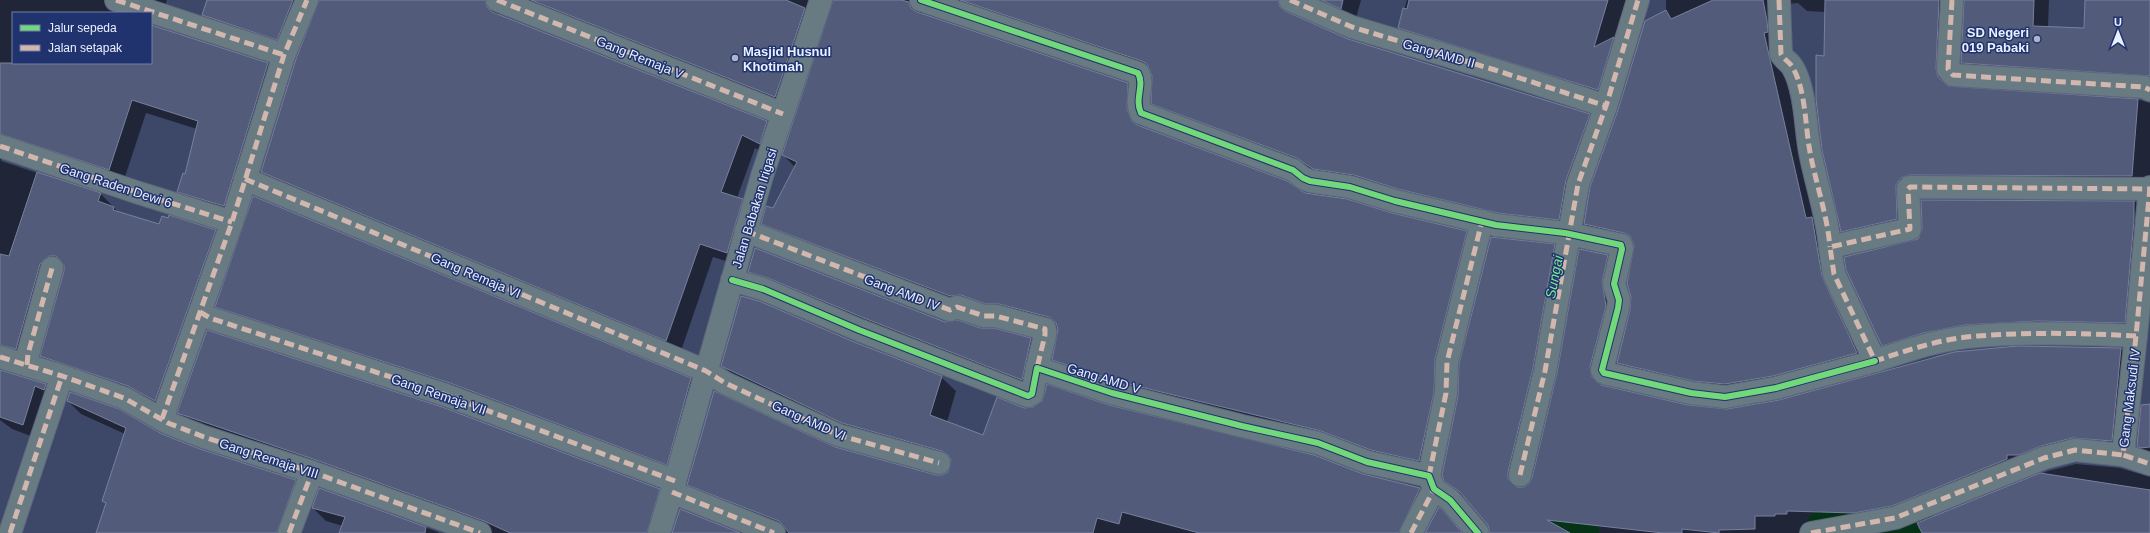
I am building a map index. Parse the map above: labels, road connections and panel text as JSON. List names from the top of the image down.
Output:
{
  "streets": {
    "street": [
      "Gang AMD II",
      "Gang Remaja V",
      "Gang Raden Dewi 6",
      "Jalan Babakan Irigasi",
      "Gang Remaja VI",
      "Gang AMD IV",
      "Gang AMD V",
      "Gang Remaja VII",
      "Gang Maksudi IV",
      "Gang AMD VI",
      "Gang Remaja VIII"
    ]
  },
  "crossings": [
    ["Gang Remaja V", "Jalan Babakan Irigasi"],
    ["Jalan Babakan Irigasi", "Gang Remaja VI"],
    ["Jalan Babakan Irigasi", "Gang AMD IV"],
    ["Jalan Babakan Irigasi", "Gang Remaja VII"],
    ["Jalan Babakan Irigasi", "Gang AMD VI"],
    ["Gang Remaja VI", "Gang AMD VI"],
    ["Gang AMD IV", "Gang AMD V"]
  ],
  "water": ["Sungai"],
  "places": ["SD Negeri 019 Pabaki", "Masjid Husnul Khotimah"],
  "legend": ["Jalur sepeda", "Jalan setapak"],
  "north": "top"
}
